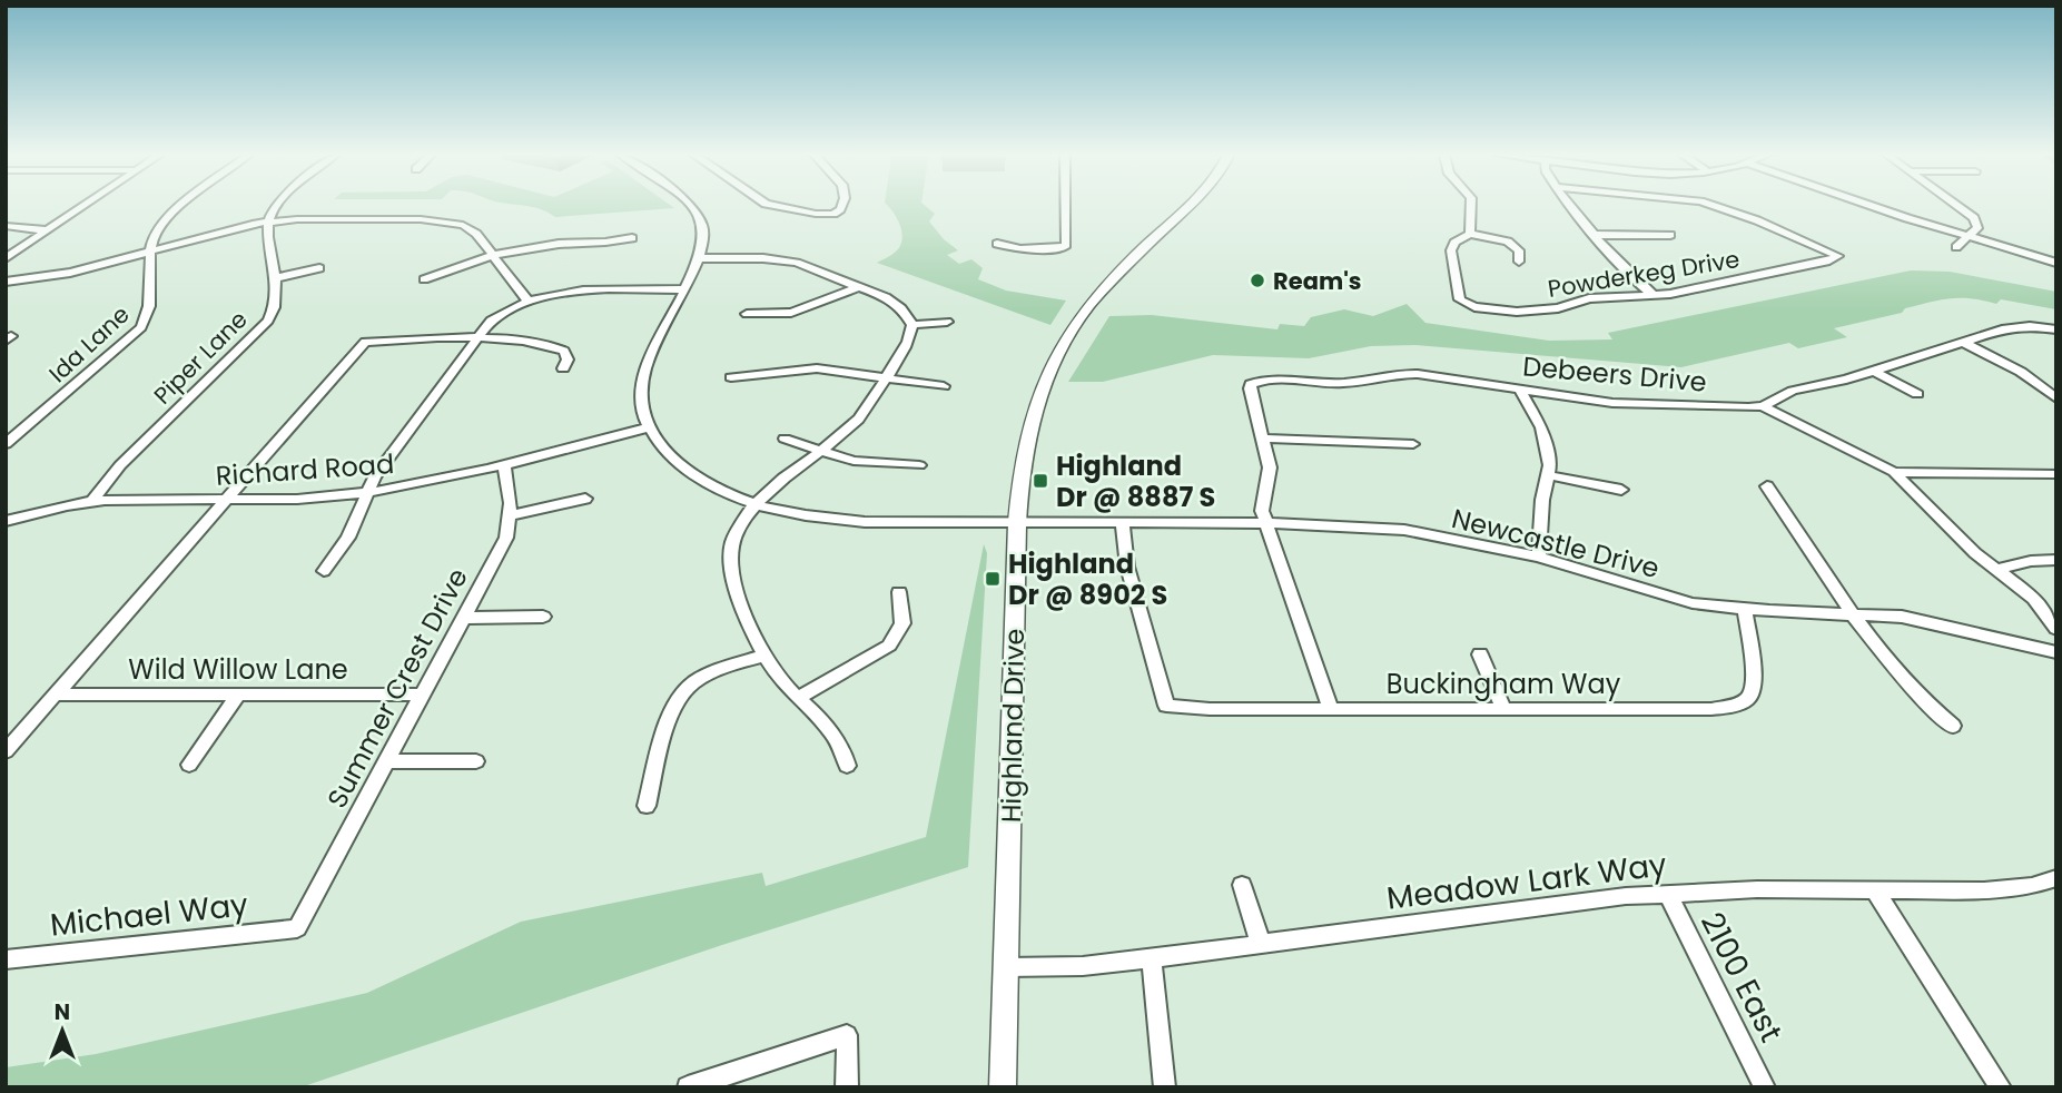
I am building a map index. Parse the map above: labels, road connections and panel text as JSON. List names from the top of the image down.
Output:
{
  "streets": {
    "main road": ["Highland Drive"],
    "street": [
      "Powderkeg Drive",
      "Ida Lane",
      "Piper Lane",
      "Debeers Drive",
      "Richard Road",
      "Newcastle Drive",
      "Wild Willow Lane",
      "Buckingham Way",
      "Summer Crest Drive",
      "Meadow Lark Way",
      "Michael Way",
      "2100 East"
    ]
  },
  "crossings": [
    ["Piper Lane", "Richard Road"],
    ["Richard Road", "Newcastle Drive"],
    ["Richard Road", "Summer Crest Drive"],
    ["Newcastle Drive", "Buckingham Way"],
    ["Newcastle Drive", "Highland Drive"],
    ["Wild Willow Lane", "Summer Crest Drive"],
    ["Summer Crest Drive", "Michael Way"],
    ["Highland Drive", "Meadow Lark Way"],
    ["Meadow Lark Way", "2100 East"]
  ],
  "places": {
    "other": ["Ream's"],
    "transit": ["Highland Dr @ 8887 S", "Highland Dr @ 8902 S"]
  },
  "north": "top"
}
